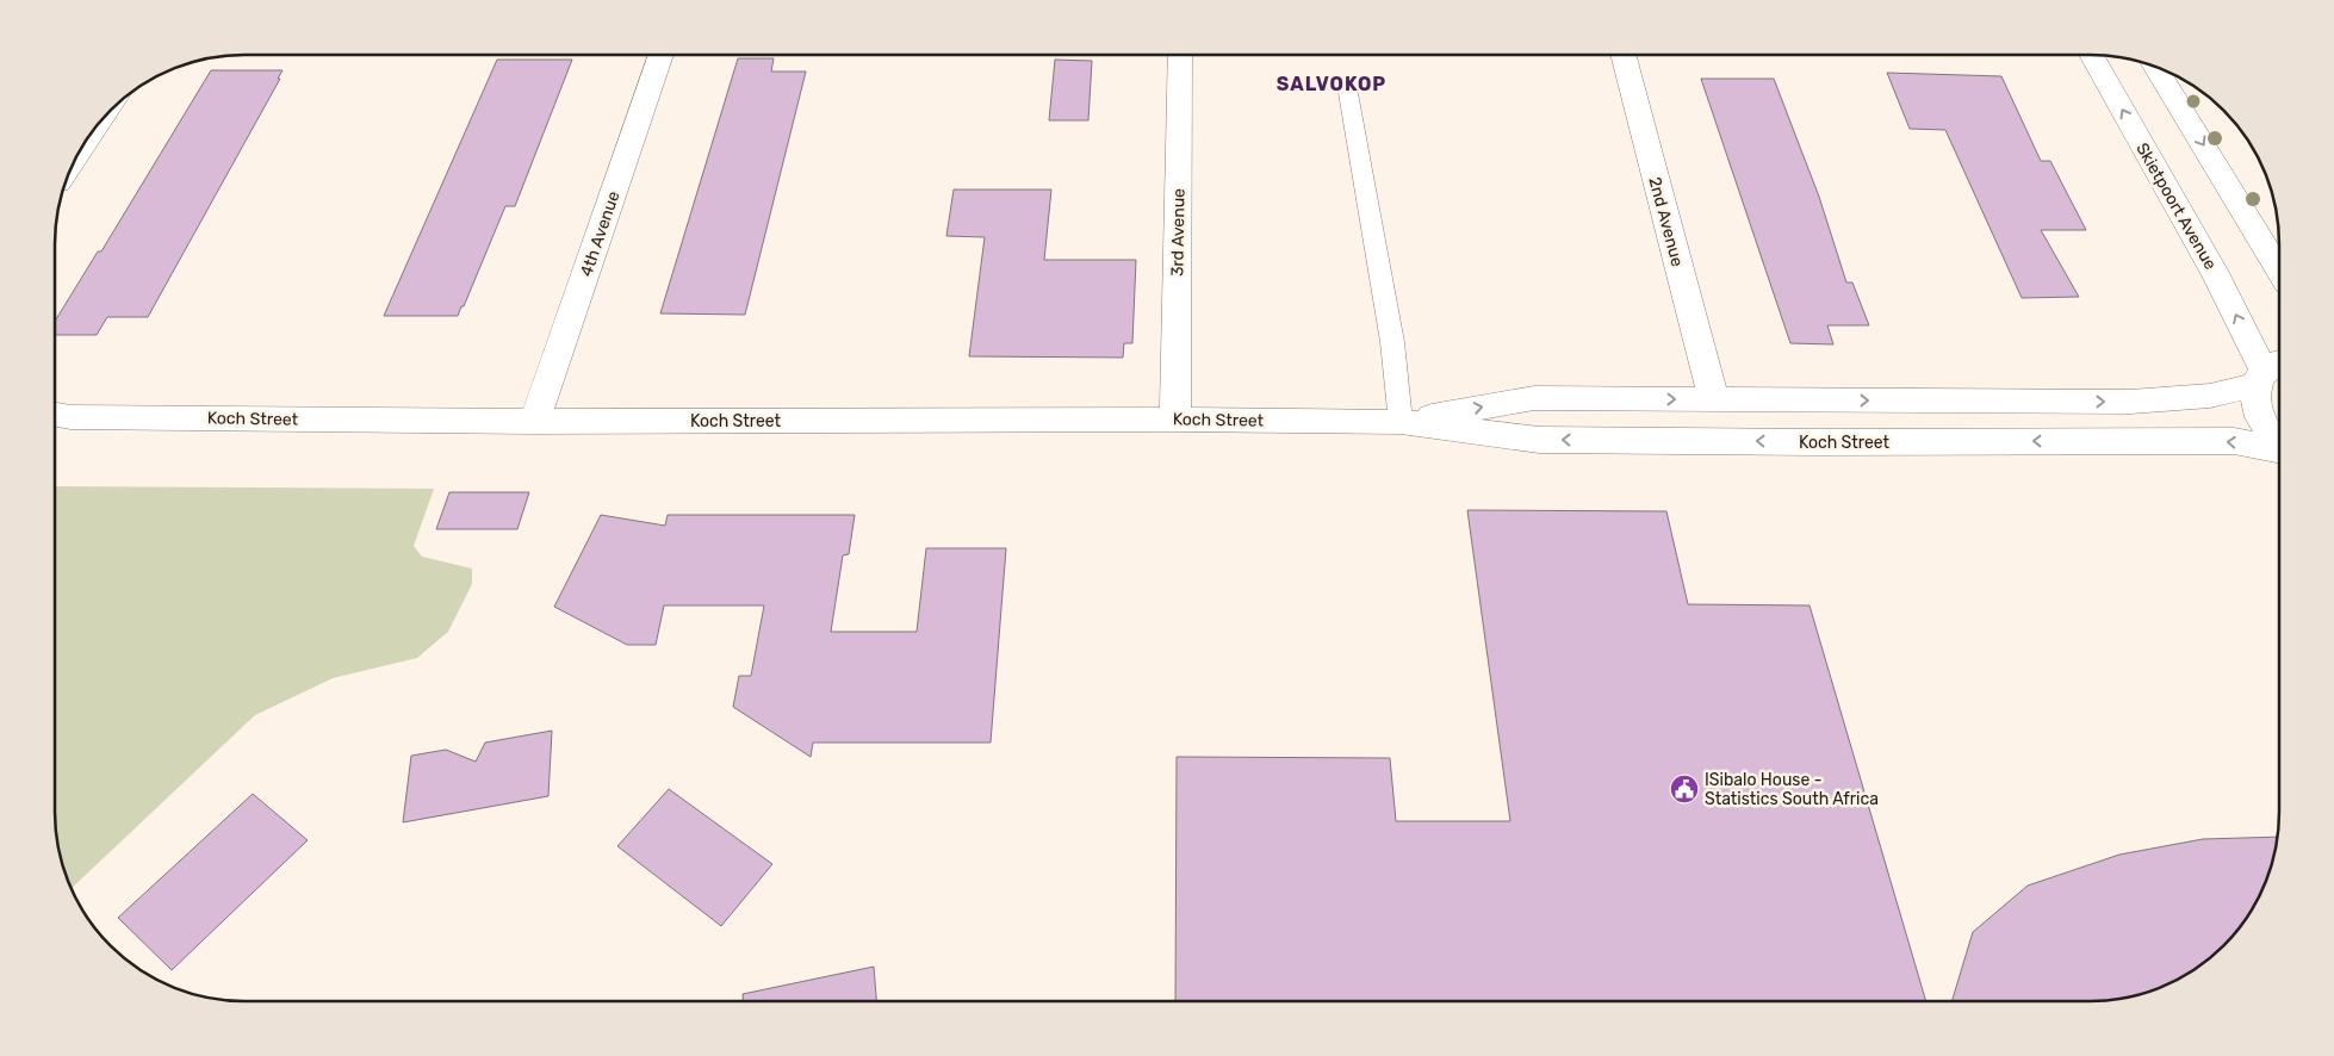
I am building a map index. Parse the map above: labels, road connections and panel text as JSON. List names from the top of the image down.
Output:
{
  "streets": {
    "street": [
      "Skietpoort Avenue",
      "2nd Avenue",
      "3rd Avenue",
      "4th Avenue",
      "Koch Street"
    ]
  },
  "crossings": [
    ["Skietpoort Avenue", "Koch Street"],
    ["2nd Avenue", "Koch Street"],
    ["3rd Avenue", "Koch Street"],
    ["4th Avenue", "Koch Street"]
  ],
  "districts": ["SALVOKOP"],
  "places": {
    "public building": ["ISibalo House - Statistics South Africa"]
  }
}
